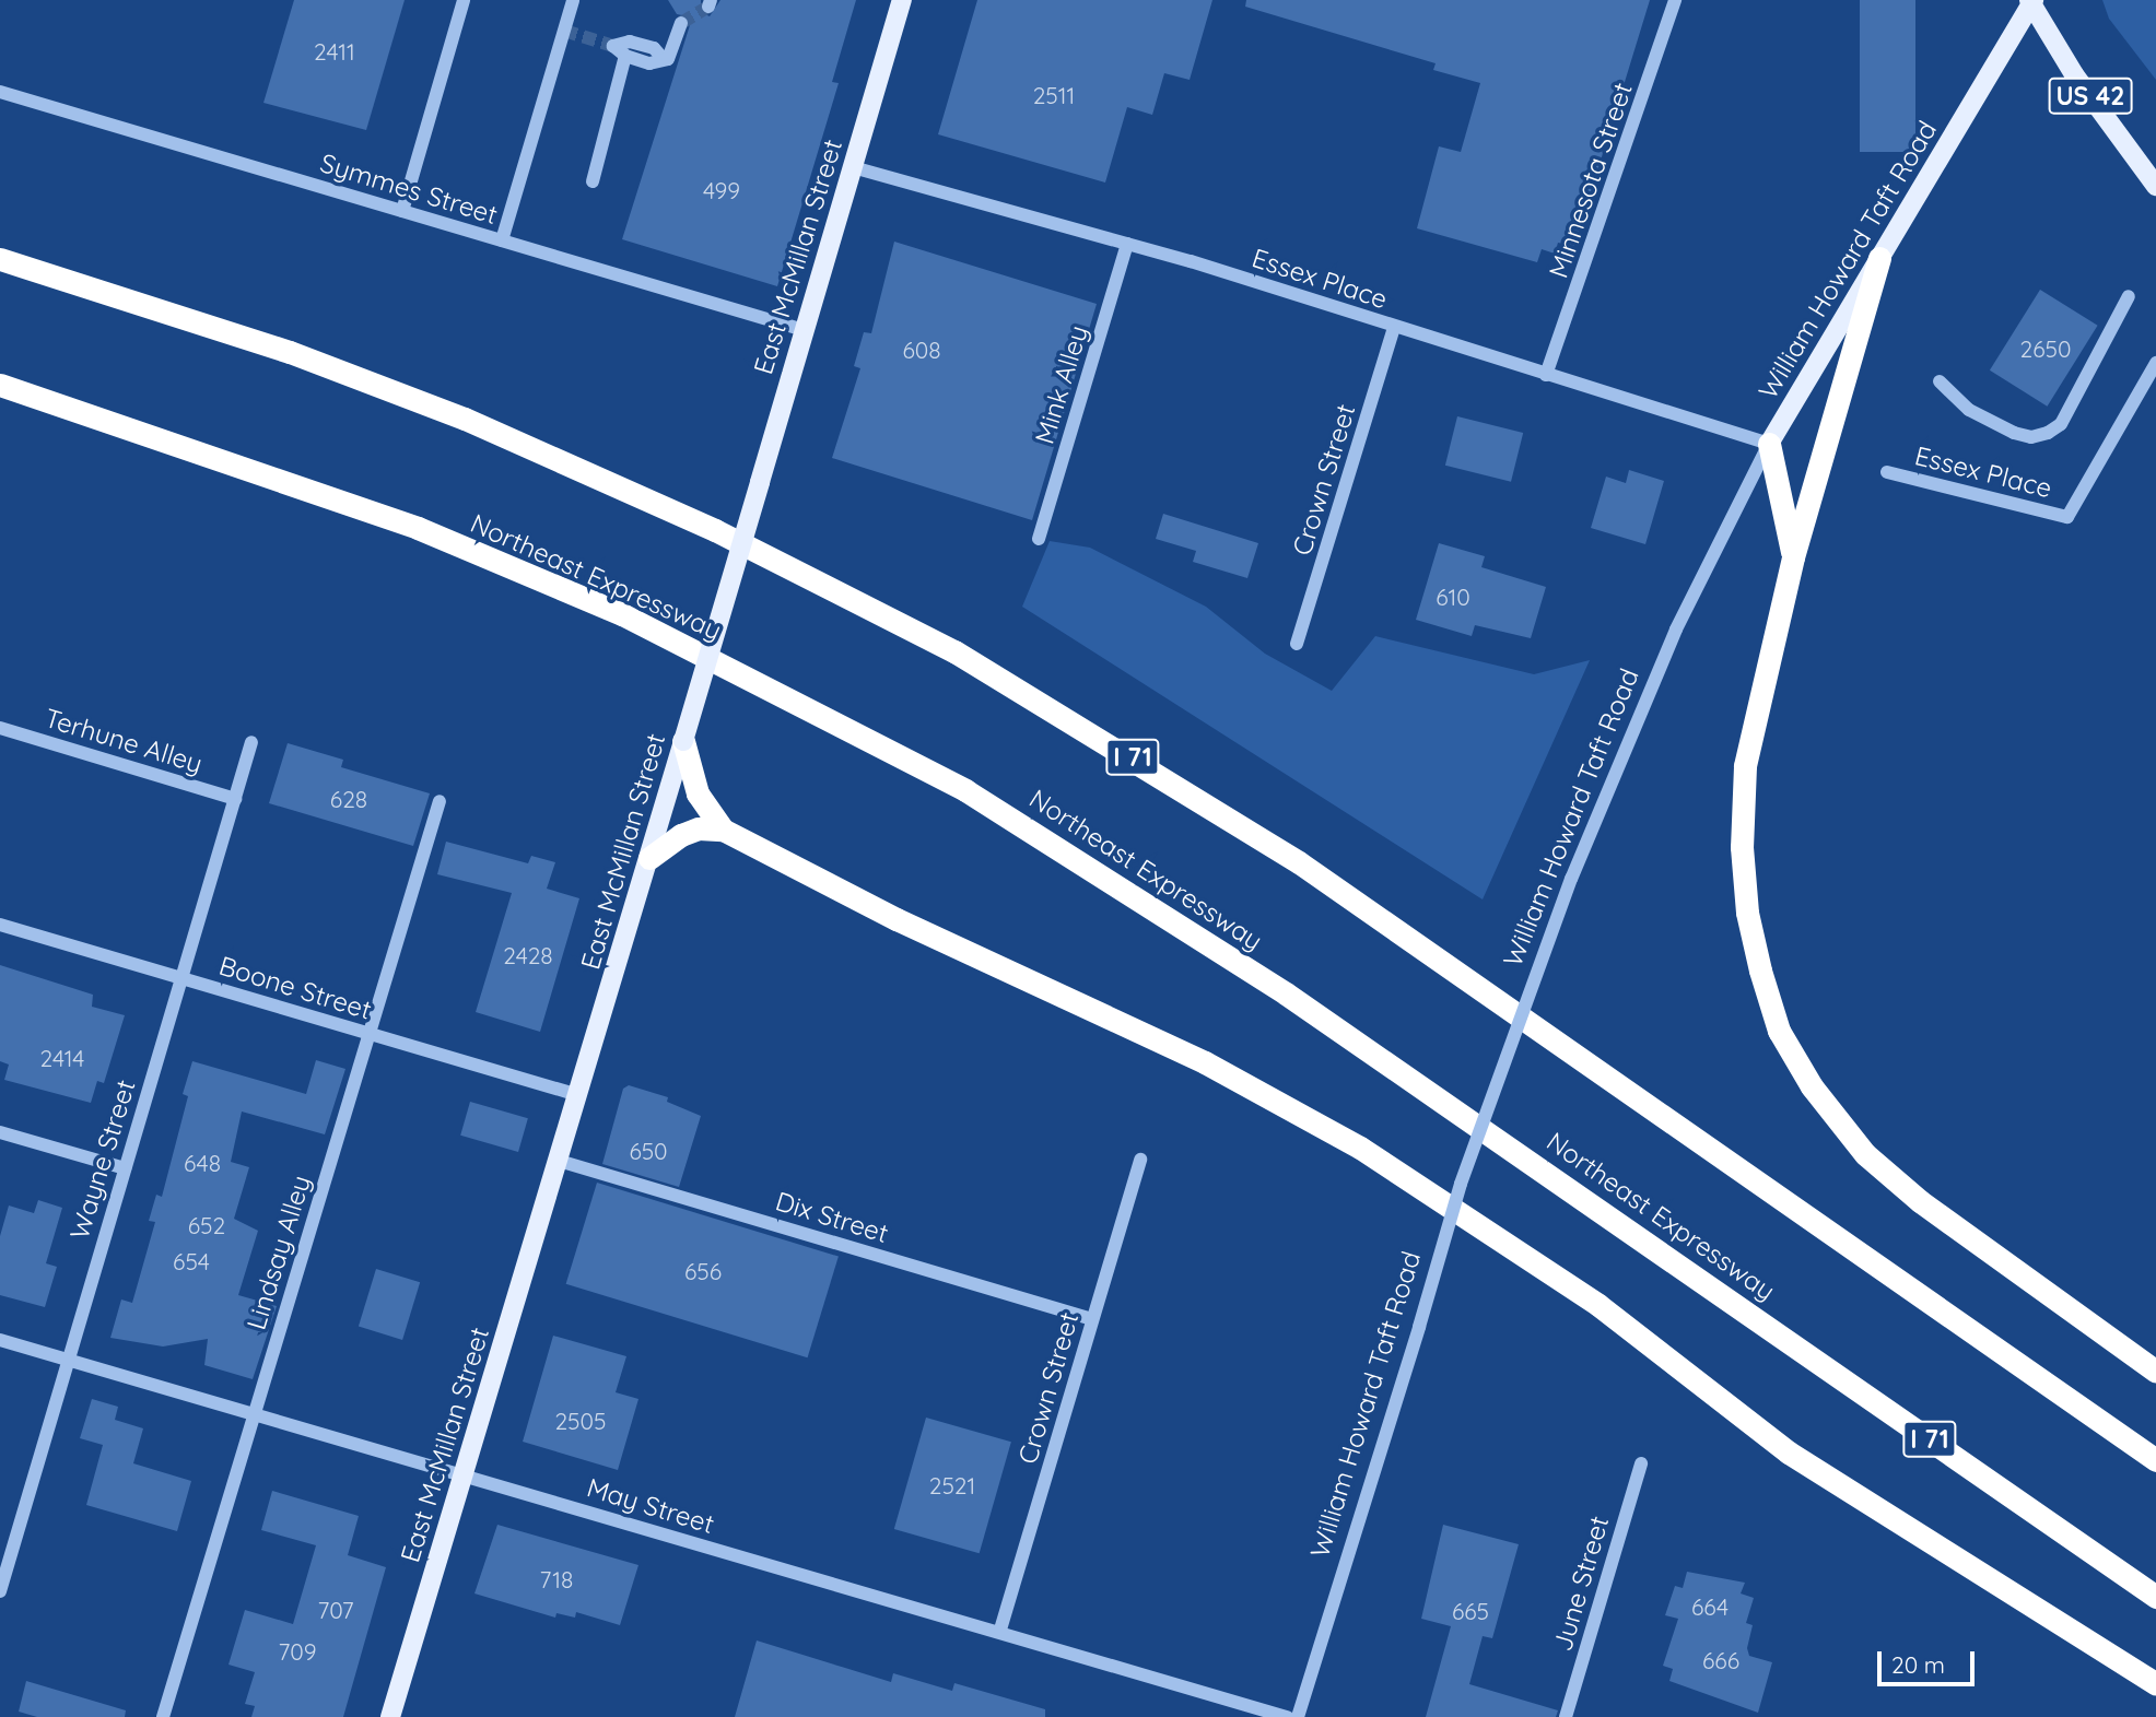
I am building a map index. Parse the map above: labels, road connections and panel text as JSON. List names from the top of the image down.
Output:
{
  "streets": {
    "highway": ["Northeast Expressway", "I 71"],
    "main road": ["US 42", "East McMillan Street", "William Howard Taft Road"],
    "street": [
      "Minnesota Street",
      "Symmes Street",
      "Essex Place",
      "Mink Alley",
      "Crown Street",
      "Terhune Alley",
      "Boone Street",
      "Wayne Street",
      "Dix Street",
      "Lindsay Alley",
      "May Street",
      "June Street"
    ]
  },
  "crossings": [
    ["US 42", "William Howard Taft Road"],
    ["Minnesota Street", "Essex Place"],
    ["Symmes Street", "East McMillan Street"],
    ["East McMillan Street", "Essex Place"],
    ["East McMillan Street", "Boone Street"],
    ["East McMillan Street", "Dix Street"],
    ["East McMillan Street", "May Street"],
    ["William Howard Taft Road", "Essex Place"],
    ["Essex Place", "Mink Alley"],
    ["Essex Place", "Crown Street"],
    ["Crown Street", "Dix Street"],
    ["Crown Street", "May Street"],
    ["Terhune Alley", "Wayne Street"],
    ["Boone Street", "Wayne Street"],
    ["Boone Street", "Lindsay Alley"],
    ["Wayne Street", "May Street"],
    ["Lindsay Alley", "May Street"]
  ],
  "house_numbers": [
    "2411",
    "2511",
    "499",
    "2650",
    "608",
    "610",
    "628",
    "2428",
    "2414",
    "650",
    "648",
    "652",
    "654",
    "656",
    "2505",
    "2521",
    "718",
    "664",
    "707",
    "665",
    "709",
    "666"
  ],
  "scale_bar": "20 m"
}
